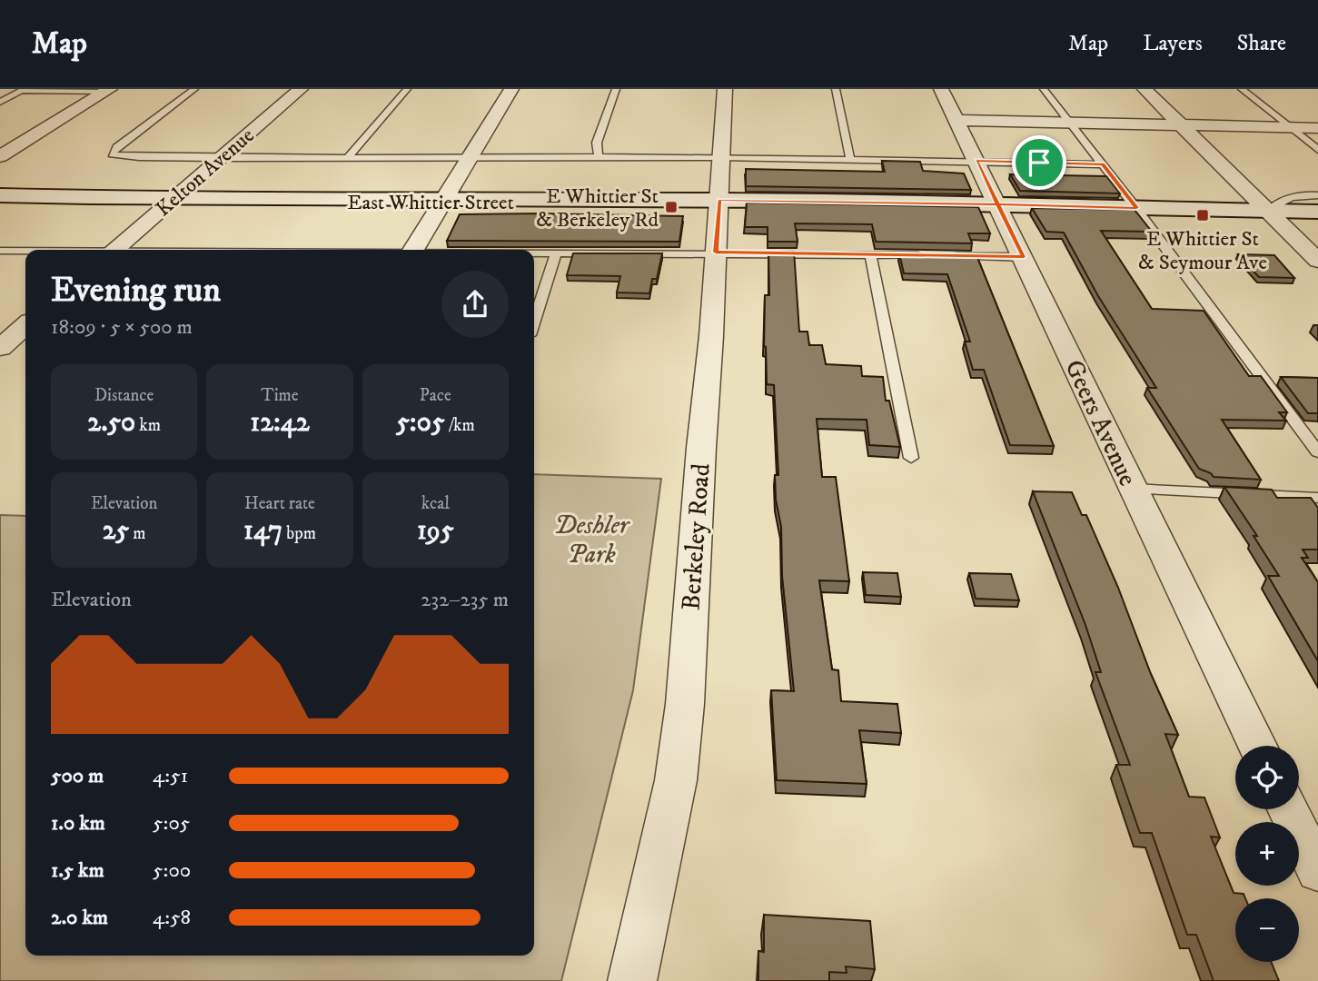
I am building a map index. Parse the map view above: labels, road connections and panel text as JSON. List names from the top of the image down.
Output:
{
  "streets": {
    "street": [
      "Kelton Avenue",
      "East Whittier Street",
      "Geers Avenue",
      "Berkeley Road"
    ]
  },
  "crossings": [
    ["Kelton Avenue", "East Whittier Street"],
    ["East Whittier Street", "Geers Avenue"],
    ["East Whittier Street", "Berkeley Road"]
  ],
  "parks": ["Deshler Park"],
  "places": {
    "transit": ["E Whittier St & Berkeley Rd", "E Whittier St & Seymour Ave"]
  },
  "page": {
    "header": "Map",
    "nav": ["Map", "Layers", "Share"],
    "heading": ["Evening run", "18:09 · 5 × 500 m"],
    "stats": [
      ["Distance", "2.50 km"],
      ["Time", "12:42"],
      ["Pace", "5:05 /km"],
      ["Elevation", "25 m"],
      ["Heart rate", "147 bpm"],
      ["kcal", "195"]
    ],
    "chart": ["Elevation", "232–235 m"],
    "map_buttons": ["+", "−"],
    "list": [
      {
        "name": "500 m",
        "note": "4:51"
      },
      {
        "name": "1.0 km",
        "note": "5:05"
      },
      {
        "name": "1.5 km",
        "note": "5:00"
      },
      {
        "name": "2.0 km",
        "note": "4:58"
      }
    ]
  }
}
